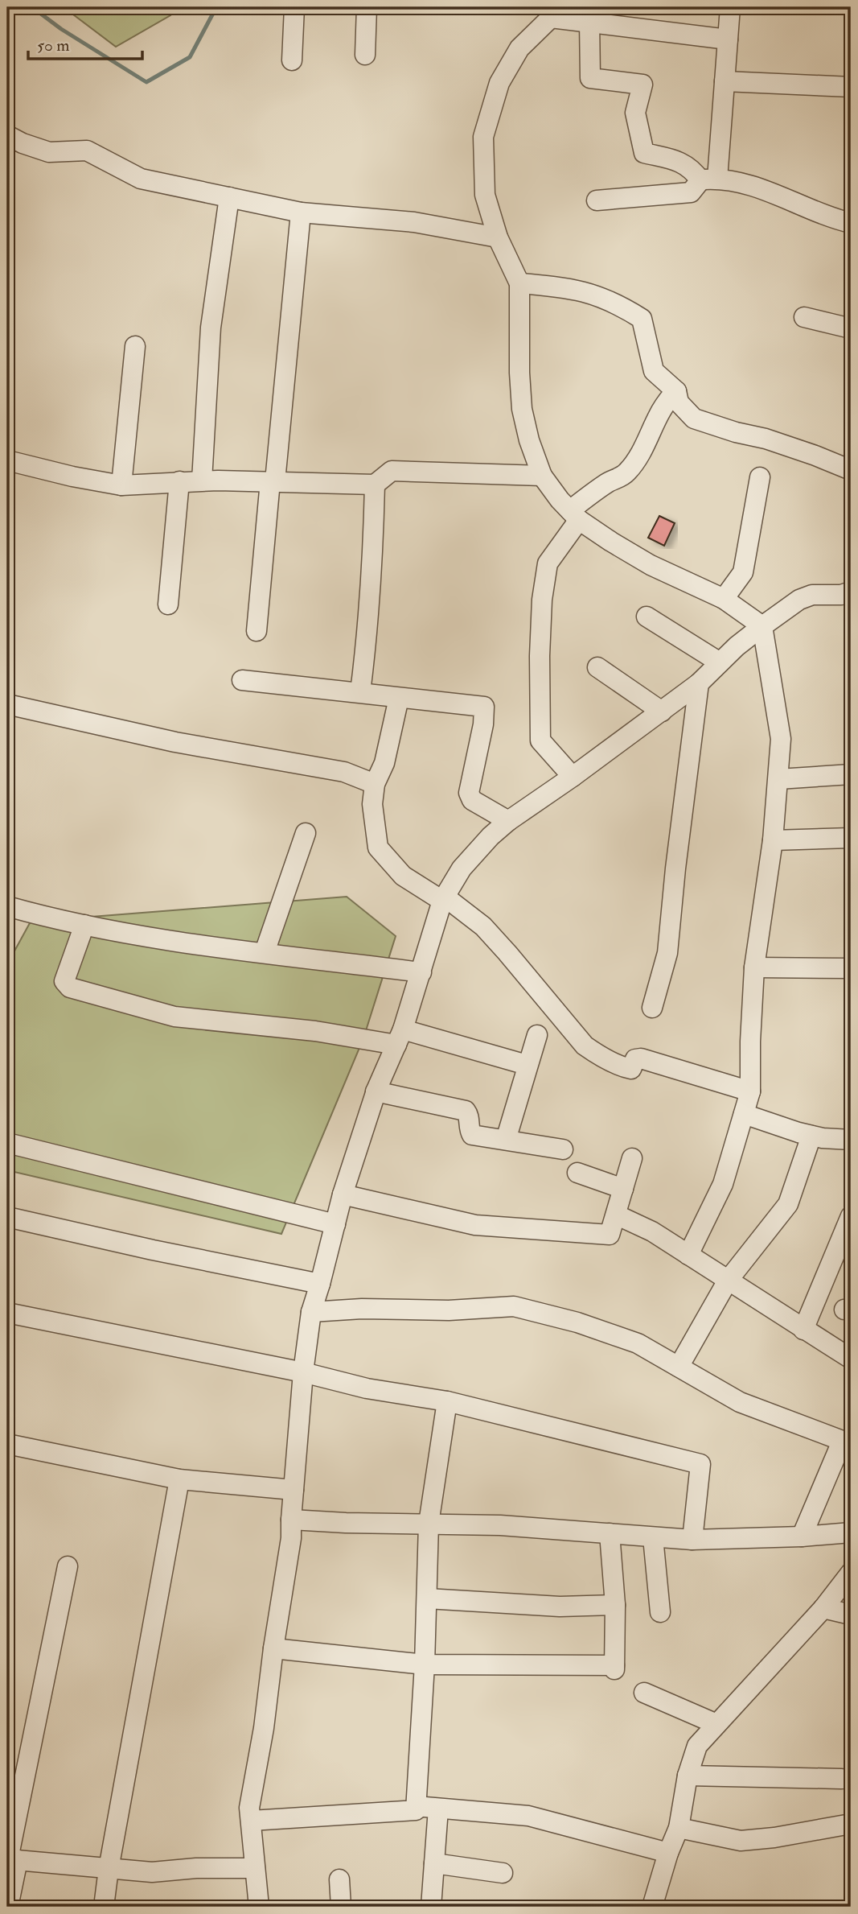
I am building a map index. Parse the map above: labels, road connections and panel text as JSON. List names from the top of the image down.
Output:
{
  "scale_bar": "50 m"
}
